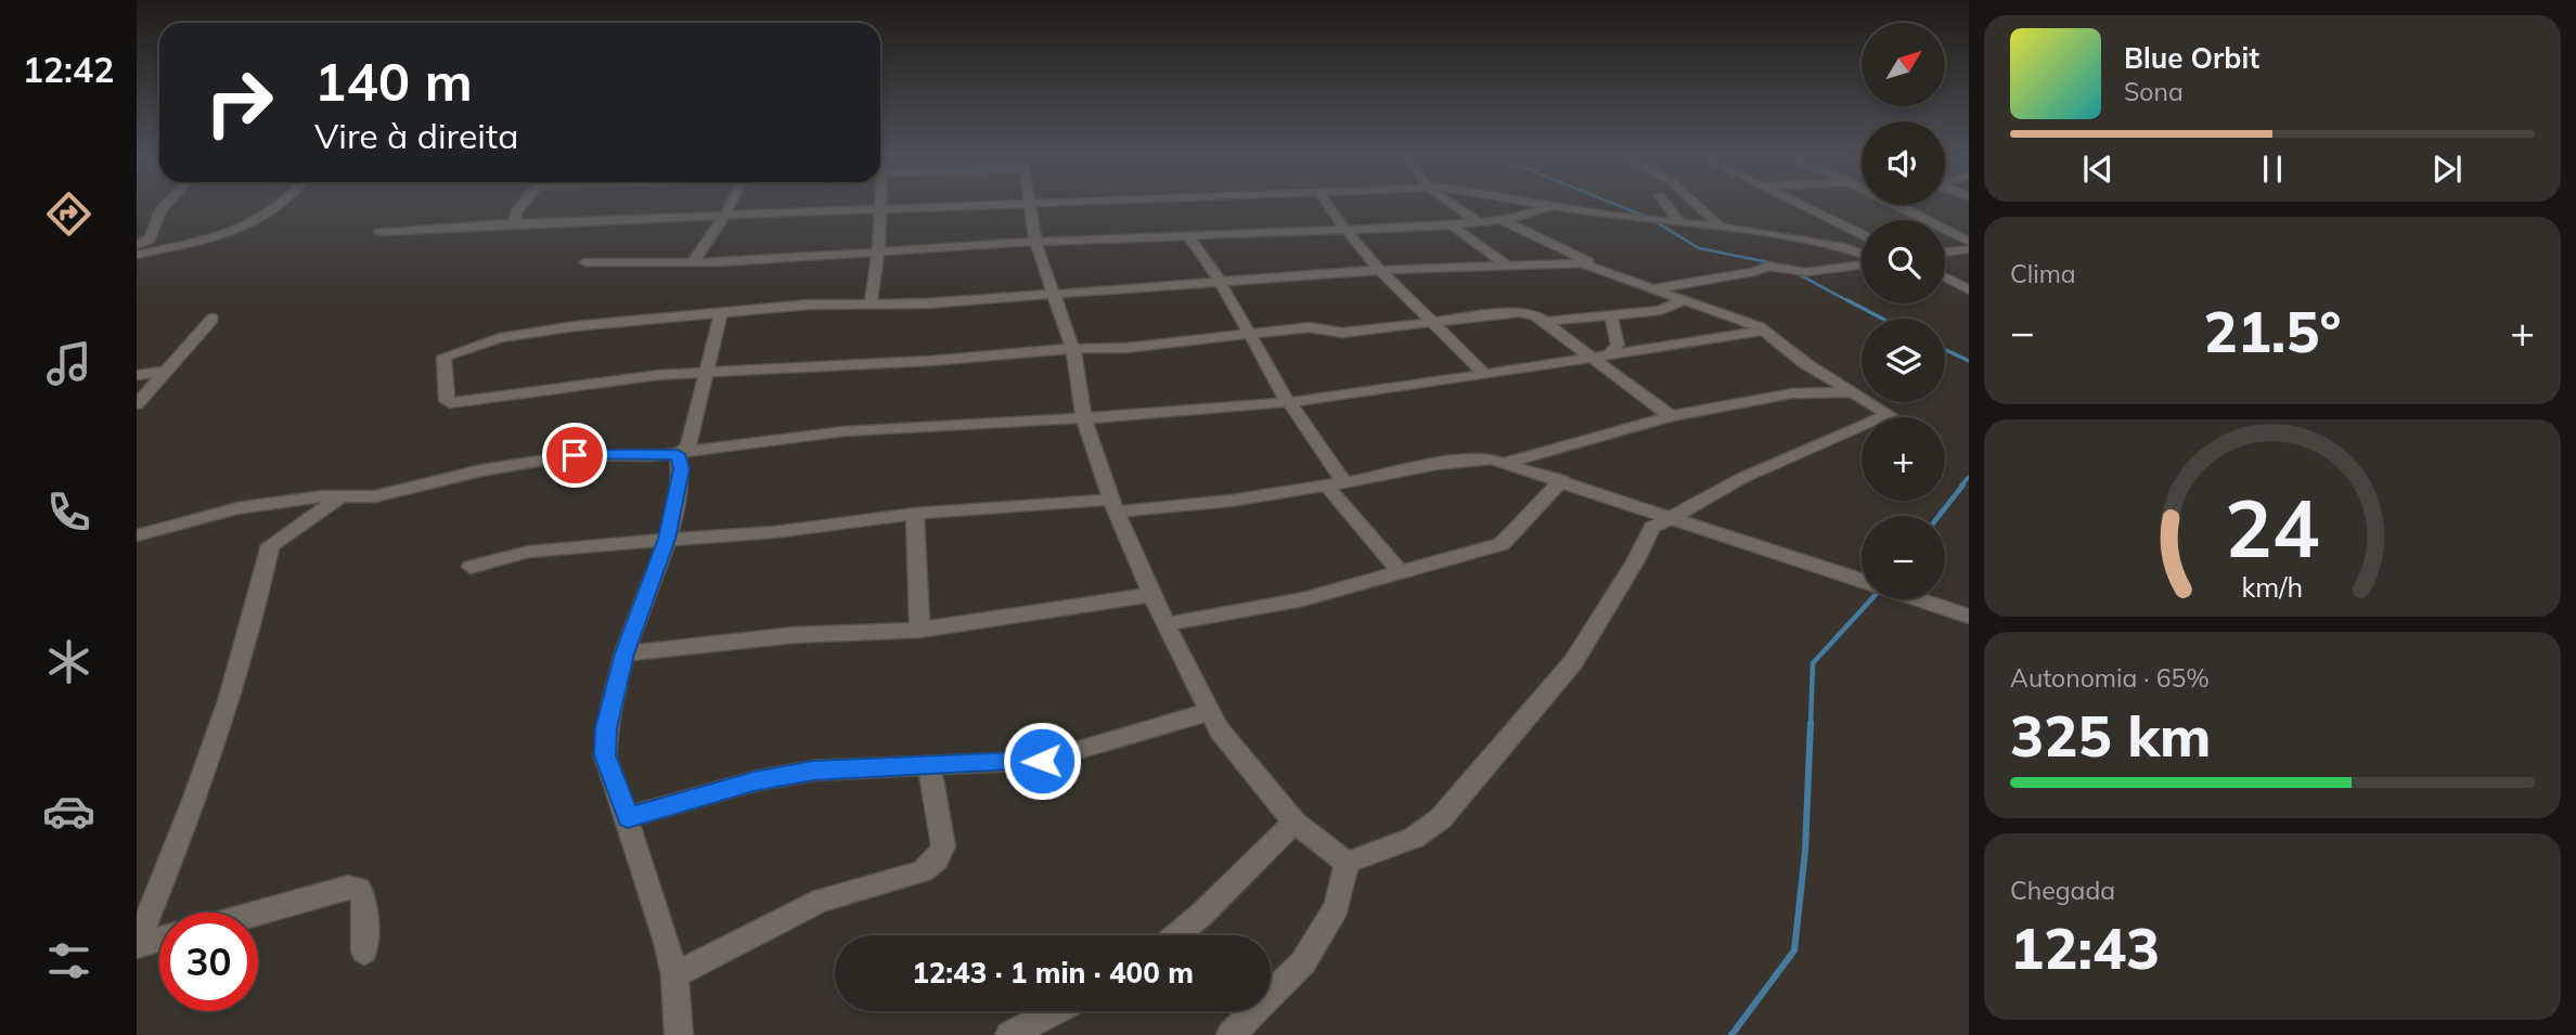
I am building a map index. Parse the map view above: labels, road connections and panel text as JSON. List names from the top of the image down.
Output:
{
  "north": "top right",
  "page": {
    "tabs": "12:42",
    "map_buttons": ["+", "−"],
    "turn": ["140 m", "Vire à direita"],
    "song": ["Blue Orbit", "Sona"],
    "tile": [
      "Clima",
      ["Autonomia · 65%", "325 km"],
      ["Chegada", "12:43"]
    ],
    "heat": ["−", "21.5°", "+"],
    "limit": "30",
    "trip": "12:43 · 1 min · 400 m",
    "gauge": ["24", "km/h"]
  }
}
